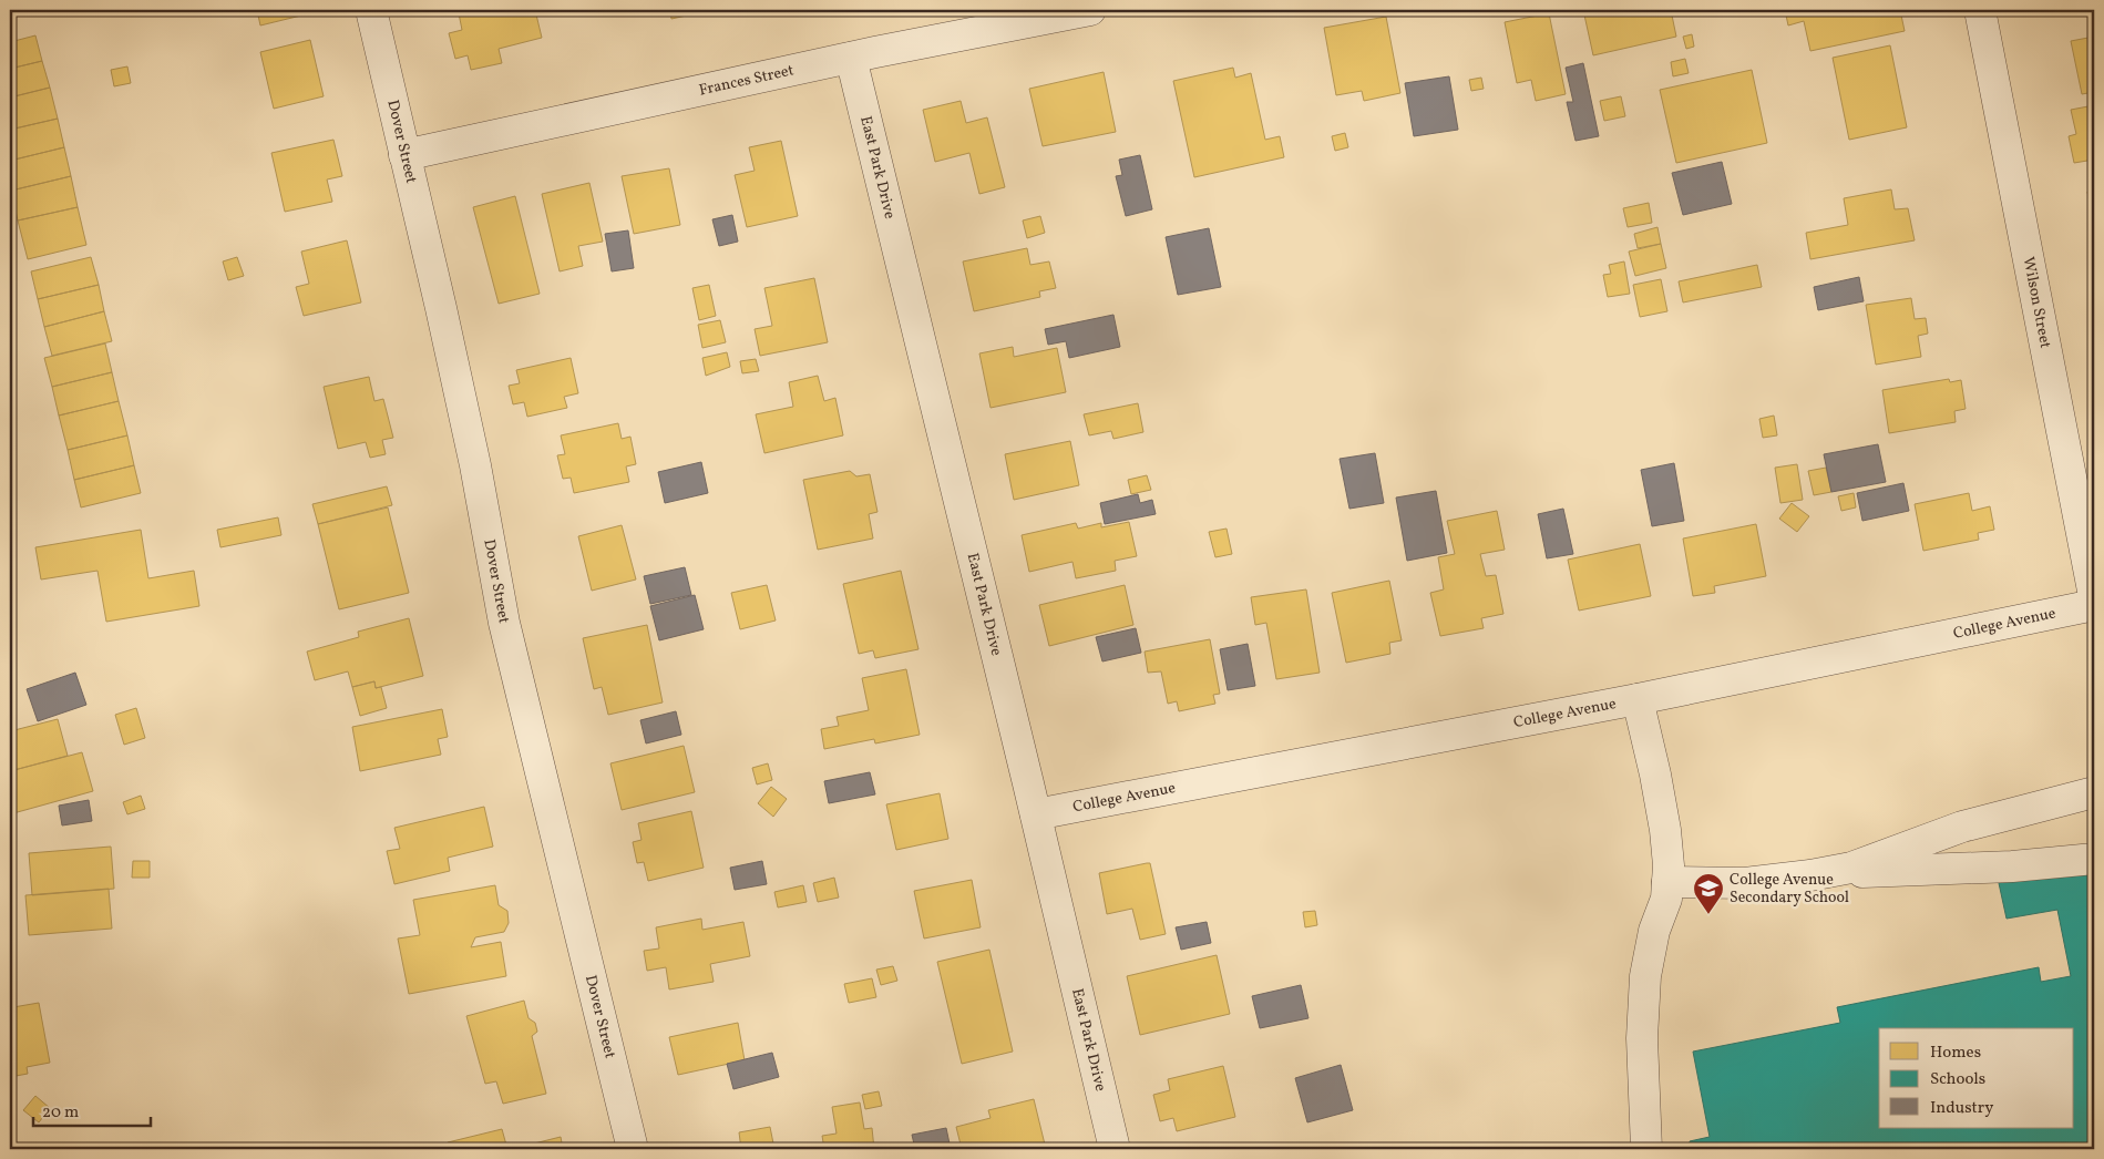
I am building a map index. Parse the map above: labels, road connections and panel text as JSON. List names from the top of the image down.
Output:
{
  "streets": {
    "street": [
      "Frances Street",
      "Dover Street",
      "East Park Drive",
      "Wilson Street",
      "College Avenue"
    ]
  },
  "crossings": [
    ["Frances Street", "Dover Street"],
    ["Frances Street", "East Park Drive"],
    ["East Park Drive", "College Avenue"]
  ],
  "places": {
    "school or university": ["College Avenue Secondary School"]
  },
  "legend": ["Homes", "Schools", "Industry"],
  "scale_bar": "20 m"
}
